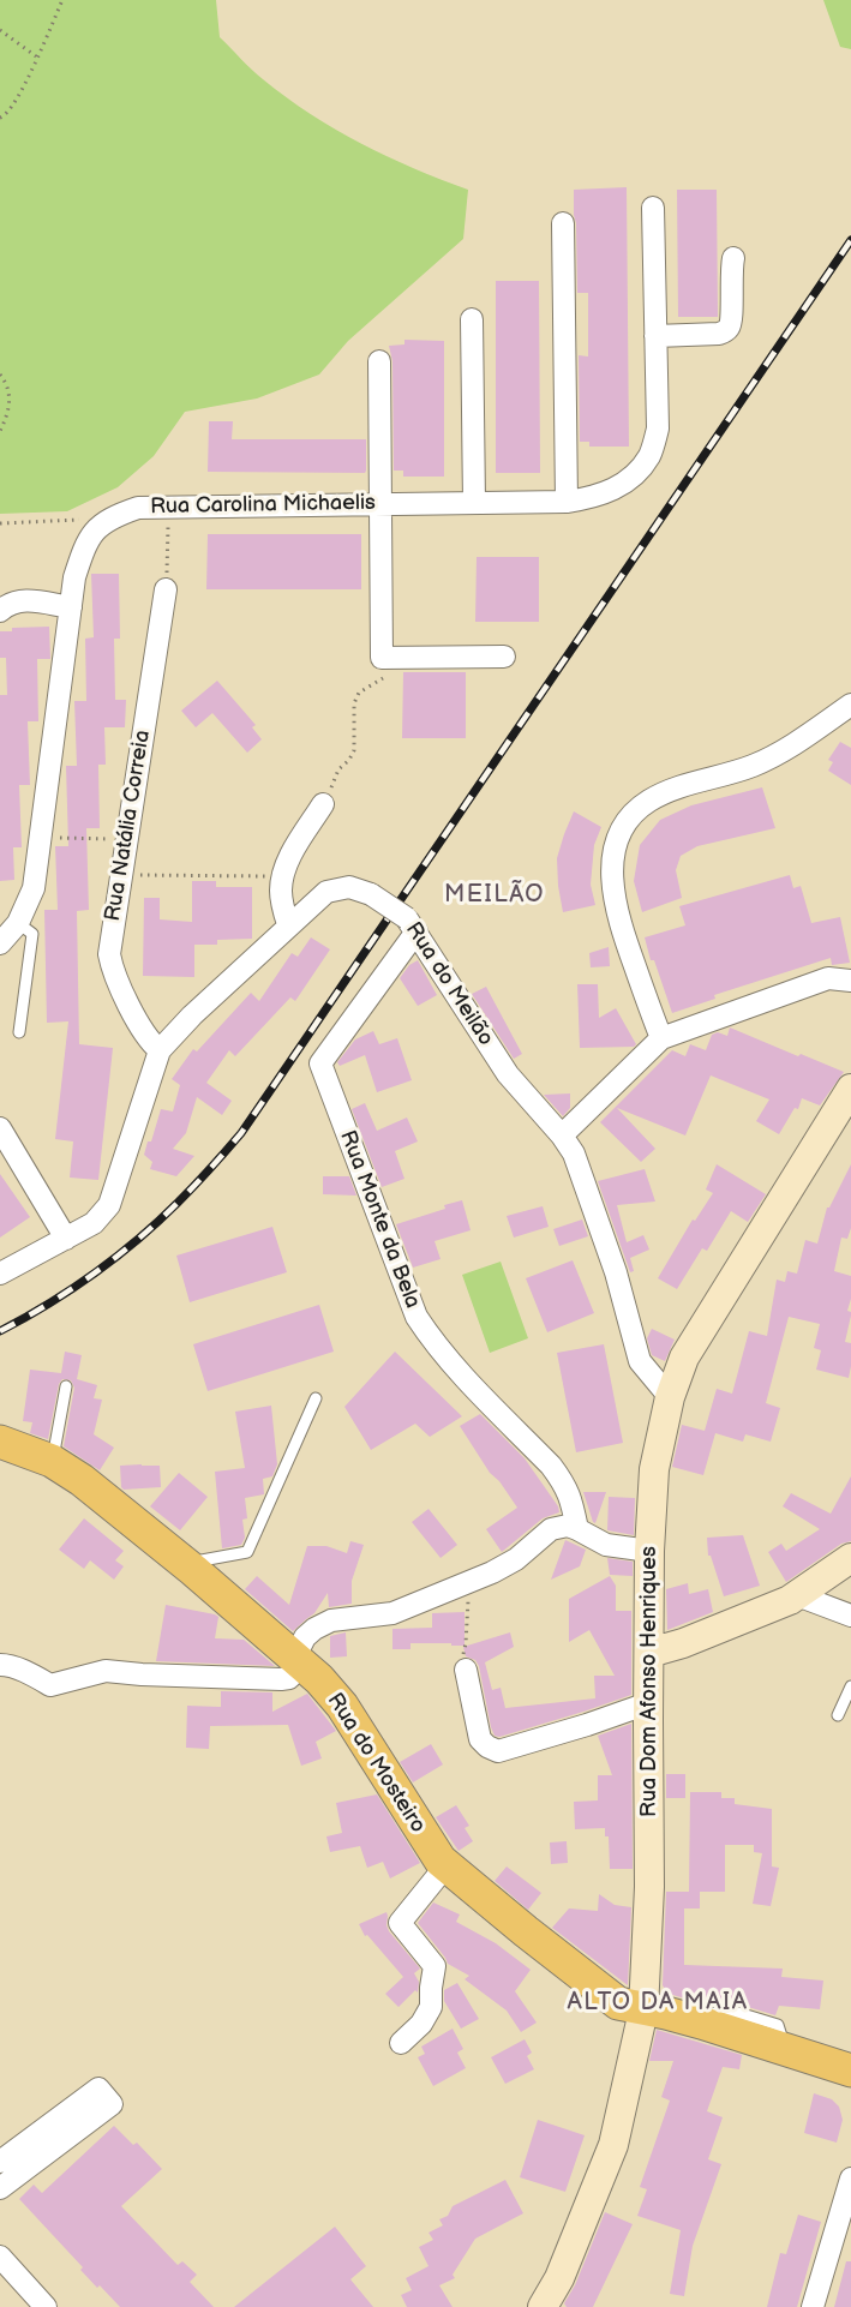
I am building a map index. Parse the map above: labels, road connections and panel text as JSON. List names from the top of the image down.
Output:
{
  "streets": {
    "main road": ["Rua Dom Afonso Henriques", "Rua do Mosteiro"],
    "street": [
      "Rua Carolina Michaelis",
      "Rua Natália Correia",
      "Rua do Meilão",
      "Rua Monte da Bela"
    ]
  },
  "crossings": [
    ["Rua Natália Correia", "Rua do Meilão"],
    ["Rua do Meilão", "Rua Monte da Bela"],
    ["Rua do Meilão", "Rua Dom Afonso Henriques"],
    ["Rua Dom Afonso Henriques", "Rua do Mosteiro"]
  ],
  "districts": ["MEILÃO", "ALTO DA MAIA"]
}
